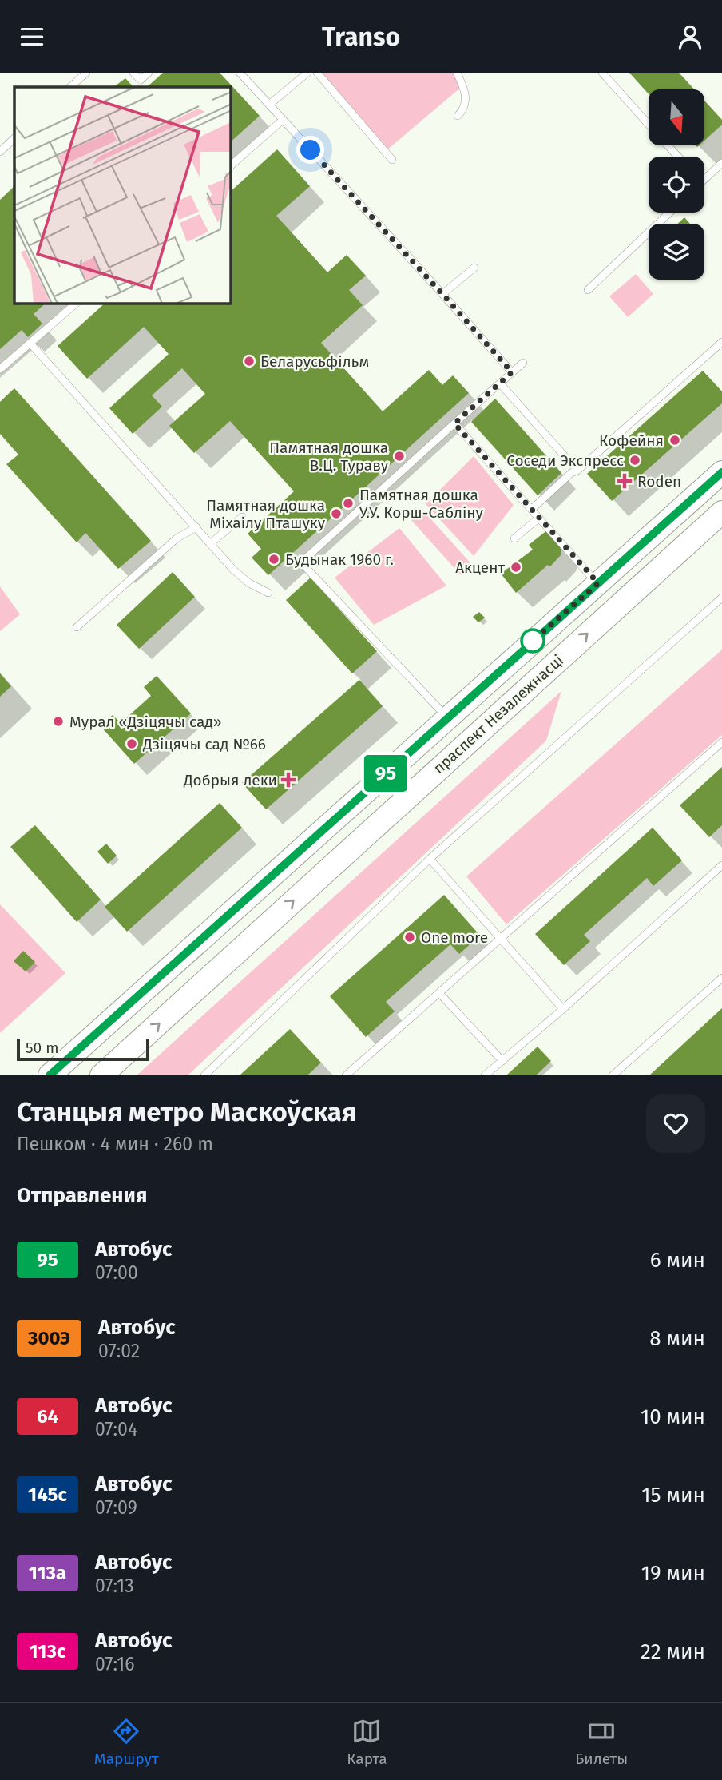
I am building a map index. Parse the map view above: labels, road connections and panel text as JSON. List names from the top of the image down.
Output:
{
  "streets": {
    "main road": ["праспект Незалежнасці"]
  },
  "places": {
    "other": [
      "Беларусьфільм",
      "Кофейня",
      "Памятная дошка В.Ц. Тураву",
      "Соседи Экспресс",
      "Памятная дошка У.У. Корш-Сабліну",
      "Памятная дошка Міхаілу Пташуку",
      "Будынак 1960 г.",
      "Акцент",
      "Мурал «Дзіцячы сад»",
      "Дзіцячы сад №66",
      "One more"
    ],
    "health": ["Roden", "Добрыя леки"]
  },
  "lines": ["bus line 95"],
  "scale_bar": "50 m",
  "north": "bottom",
  "page": {
    "header": "Transo",
    "on_map": "95",
    "scale": "50 m",
    "heading": [
      ["Станцыя метро Маскоўская", "Пешком · 4 мин · 260 m"],
      "Отправления"
    ],
    "list": [
      {
        "mark": "95",
        "name": "Автобус",
        "note": "07:00",
        "value": "6 мин"
      },
      {
        "mark": "300Э",
        "name": "Автобус",
        "note": "07:02",
        "value": "8 мин"
      },
      {
        "mark": "64",
        "name": "Автобус",
        "note": "07:04",
        "value": "10 мин"
      },
      {
        "mark": "145с",
        "name": "Автобус",
        "note": "07:09",
        "value": "15 мин"
      },
      {
        "mark": "113а",
        "name": "Автобус",
        "note": "07:13",
        "value": "19 мин"
      },
      {
        "mark": "113с",
        "name": "Автобус",
        "note": "07:16",
        "value": "22 мин"
      }
    ],
    "tabs": ["Маршрут", "Карта", "Билеты"]
  }
}
